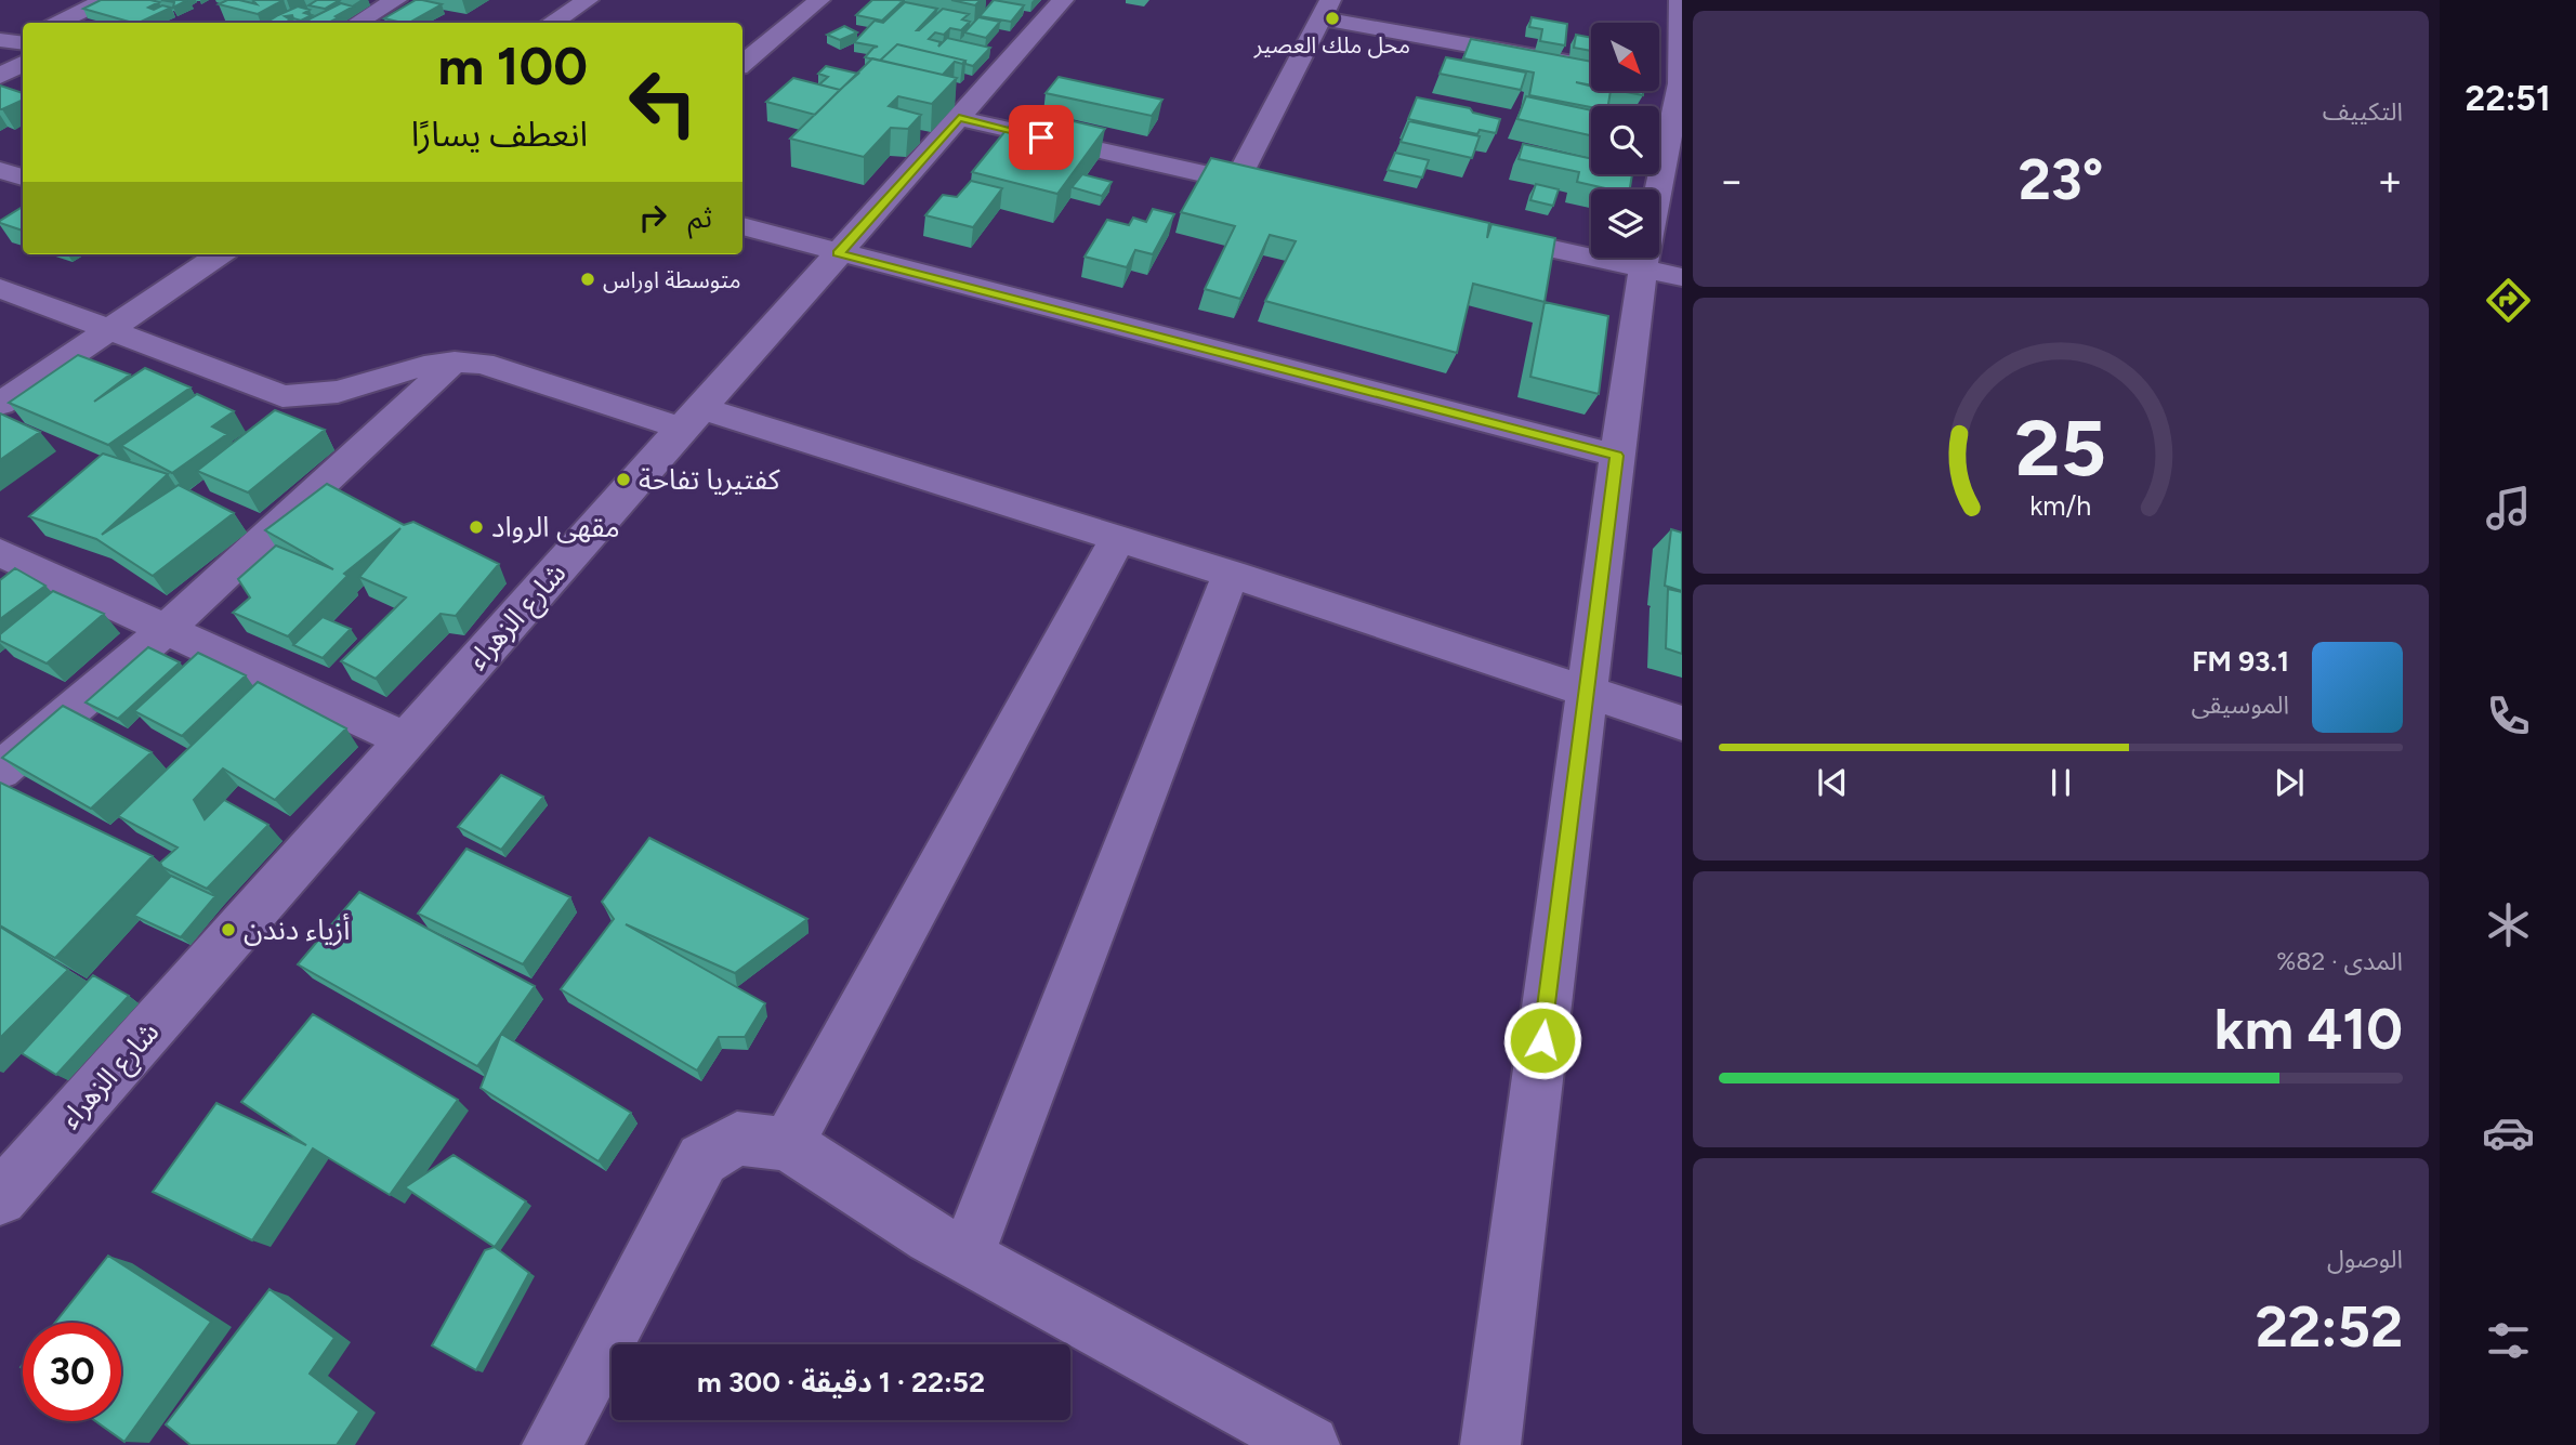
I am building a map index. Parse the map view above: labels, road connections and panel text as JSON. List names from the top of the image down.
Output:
{
  "streets": {
    "street": ["شارع الزهراء"]
  },
  "places": [
    "محل ملك العصير",
    "متوسطة اوراس",
    "كفتيريا تفاحة",
    "مقهى الرواد",
    "أزياء دندن"
  ],
  "north": "bottom right",
  "page": {
    "tabs": "22:51",
    "tile": [
      "التكييف",
      ["المدى · 82%", "410 km"],
      ["الوصول", "22:52"]
    ],
    "turn": ["100 m", "انعطف يسارًا"],
    "heat": ["−", "23°", "+"],
    "then": "ثم",
    "song": ["93.1 FM", "الموسيقى"],
    "limit": "30",
    "trip": "22:52 · 1 دقيقة · 300 m",
    "gauge": ["25", "km/h"]
  }
}
